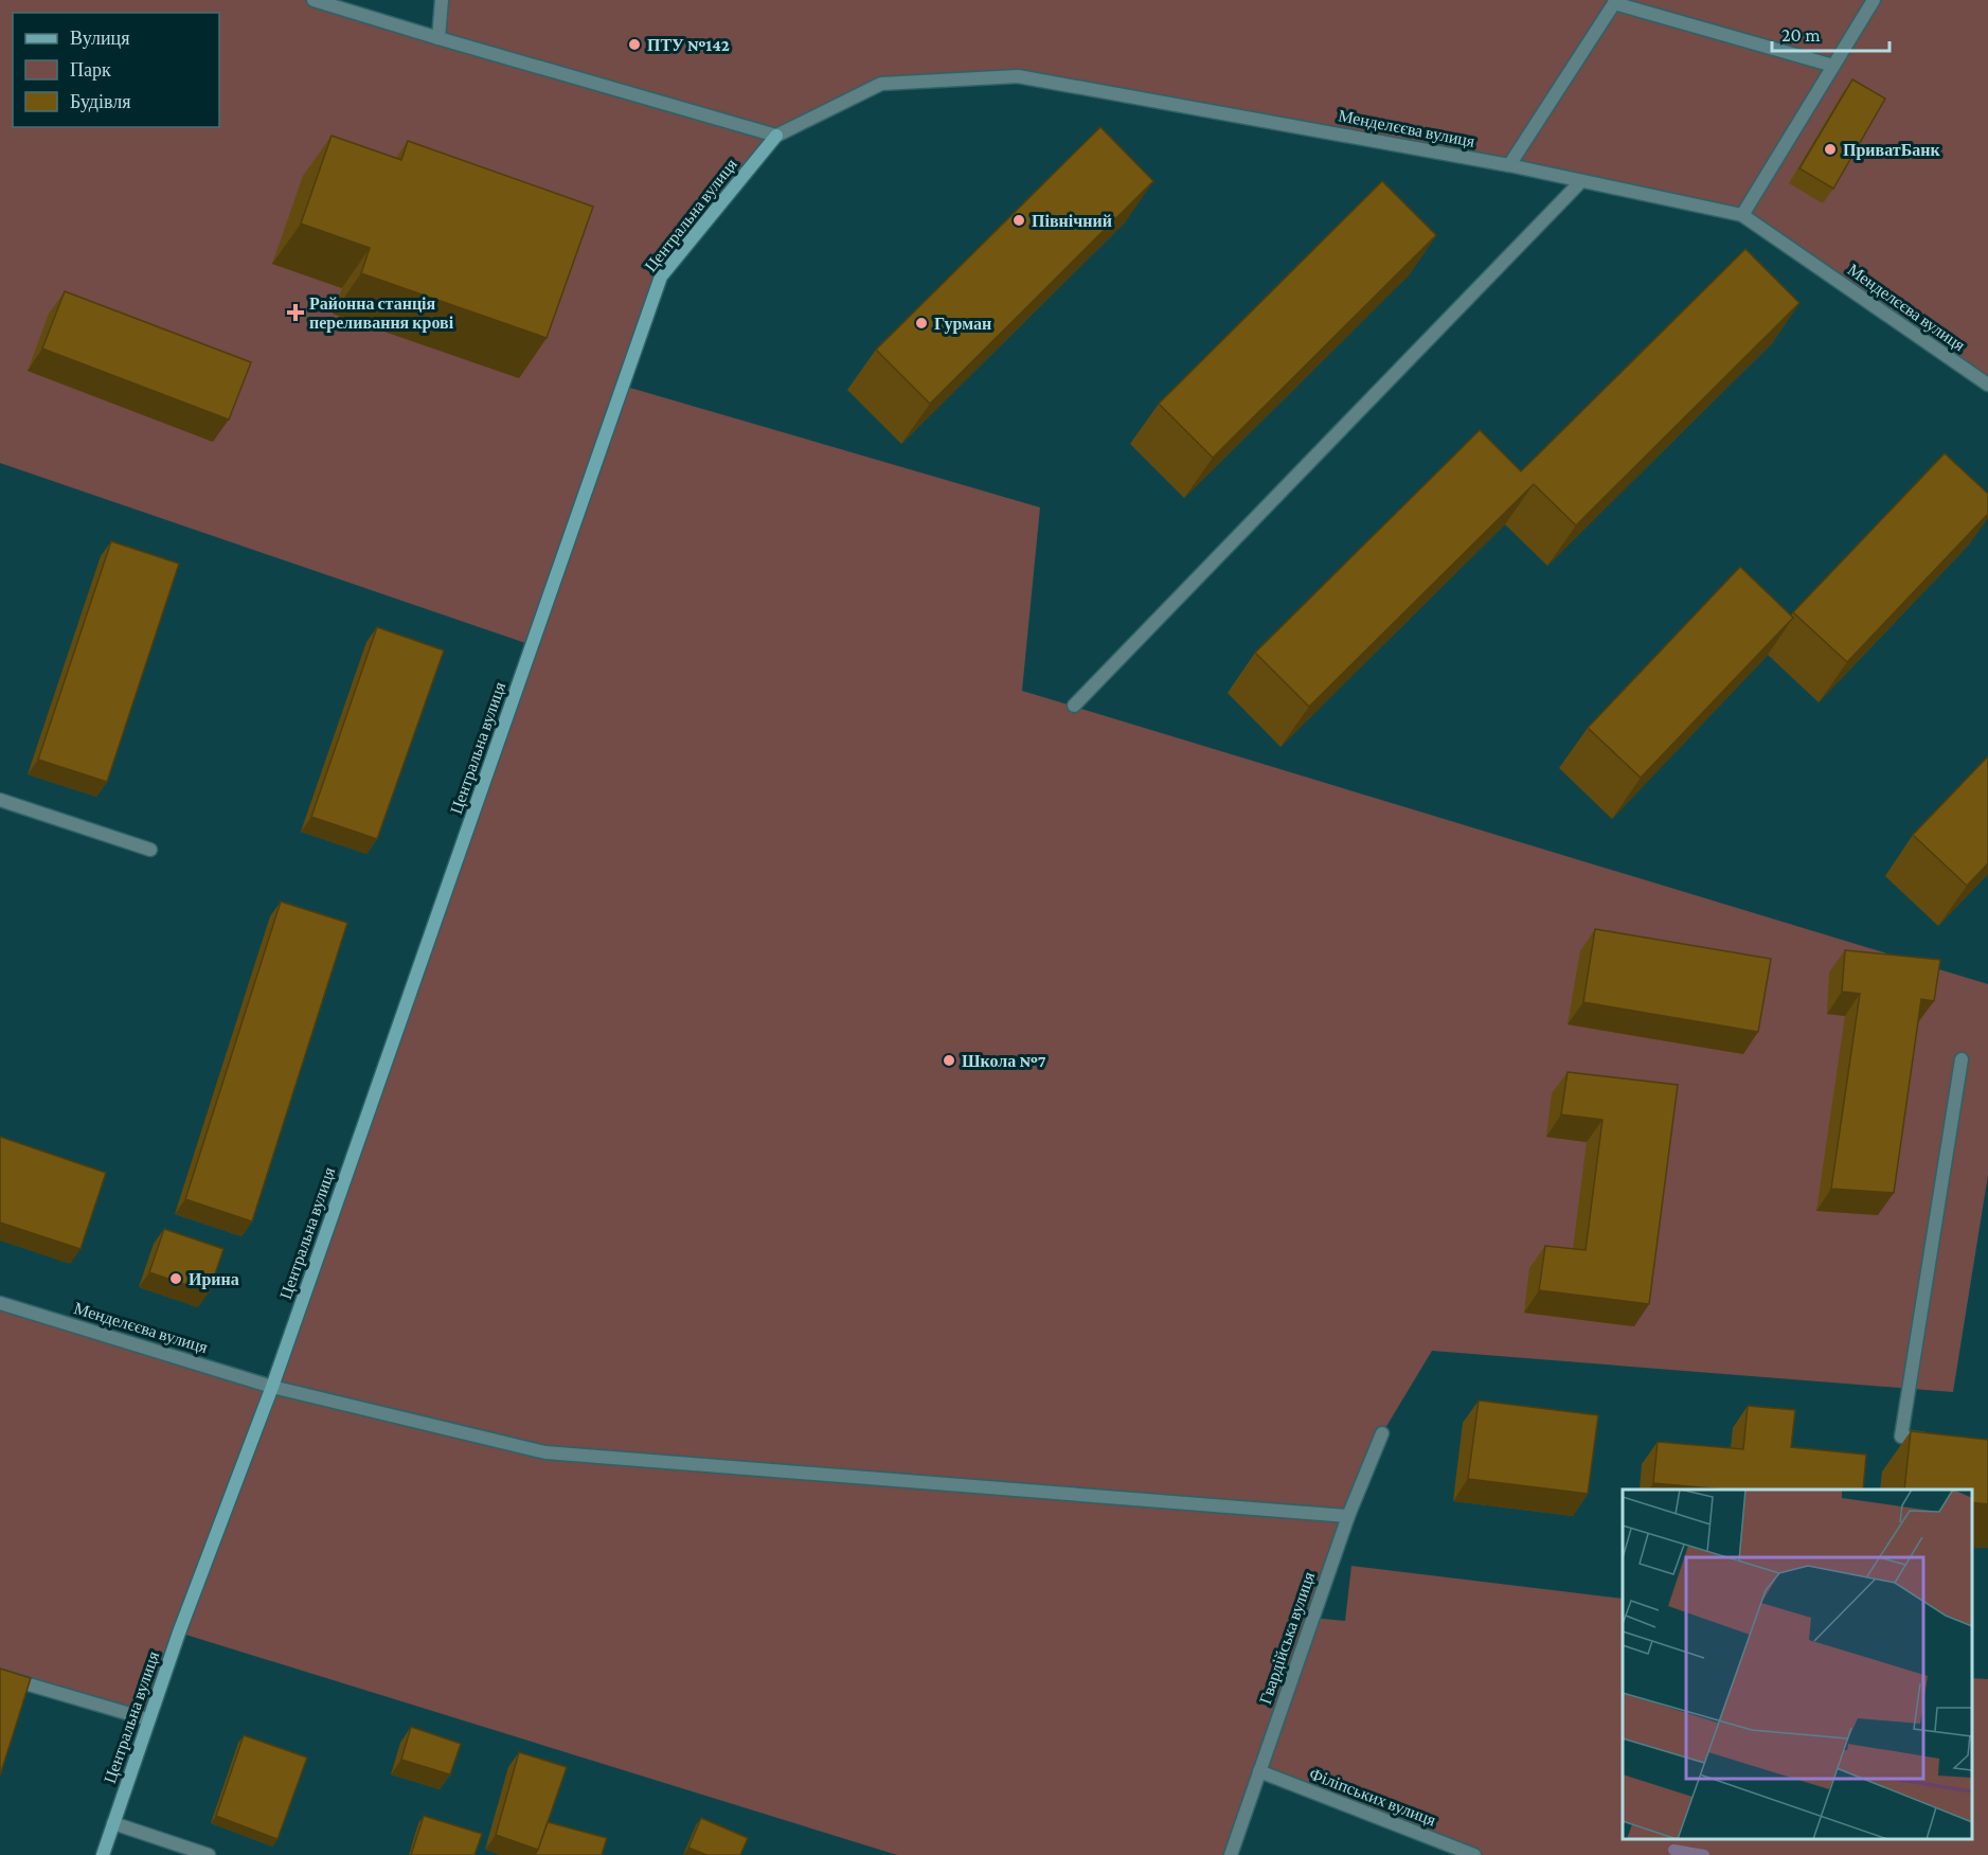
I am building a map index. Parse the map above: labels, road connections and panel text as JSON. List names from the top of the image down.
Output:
{
  "streets": {
    "main road": ["Центральна вулиця"],
    "street": ["Менделєєва вулиця", "Гвардійська вулиця", "Філіпських вулиця"]
  },
  "crossings": [
    ["Менделєєва вулиця", "Центральна вулиця"],
    ["Менделєєва вулиця", "Гвардійська вулиця"],
    ["Гвардійська вулиця", "Філіпських вулиця"]
  ],
  "places": {
    "other": [
      "ПТУ №142",
      "ПриватБанк",
      "Північний",
      "Гурман",
      "Школа №7",
      "Ирина"
    ],
    "health": ["Районна станція переливання крові"]
  },
  "legend": ["Вулиця", "Парк", "Будівля"],
  "scale_bar": "20 m"
}
